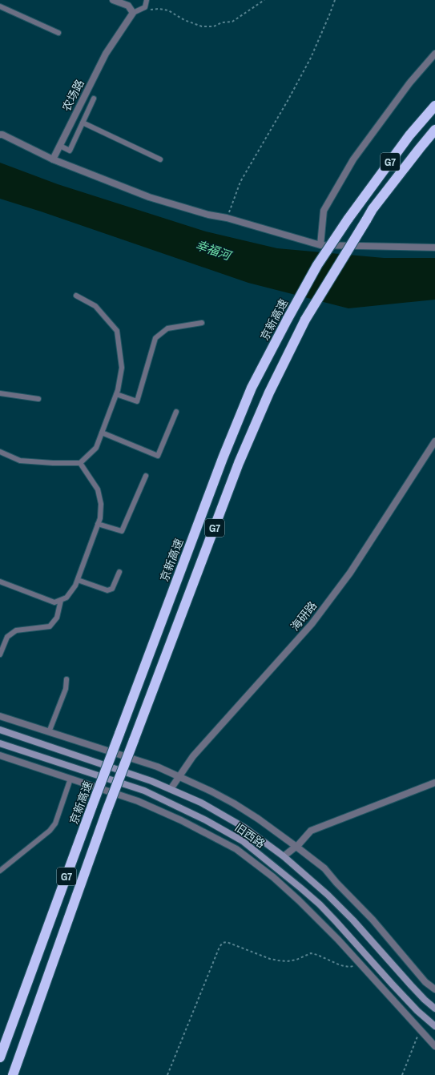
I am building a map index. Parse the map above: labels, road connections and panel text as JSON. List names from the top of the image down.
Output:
{
  "streets": {
    "highway": ["G7", "京新高速"],
    "main road": ["旧西路"],
    "street": ["农场路", "海研路"]
  },
  "crossings": [
    ["海研路", "旧西路"]
  ],
  "water": ["幸福河"]
}
